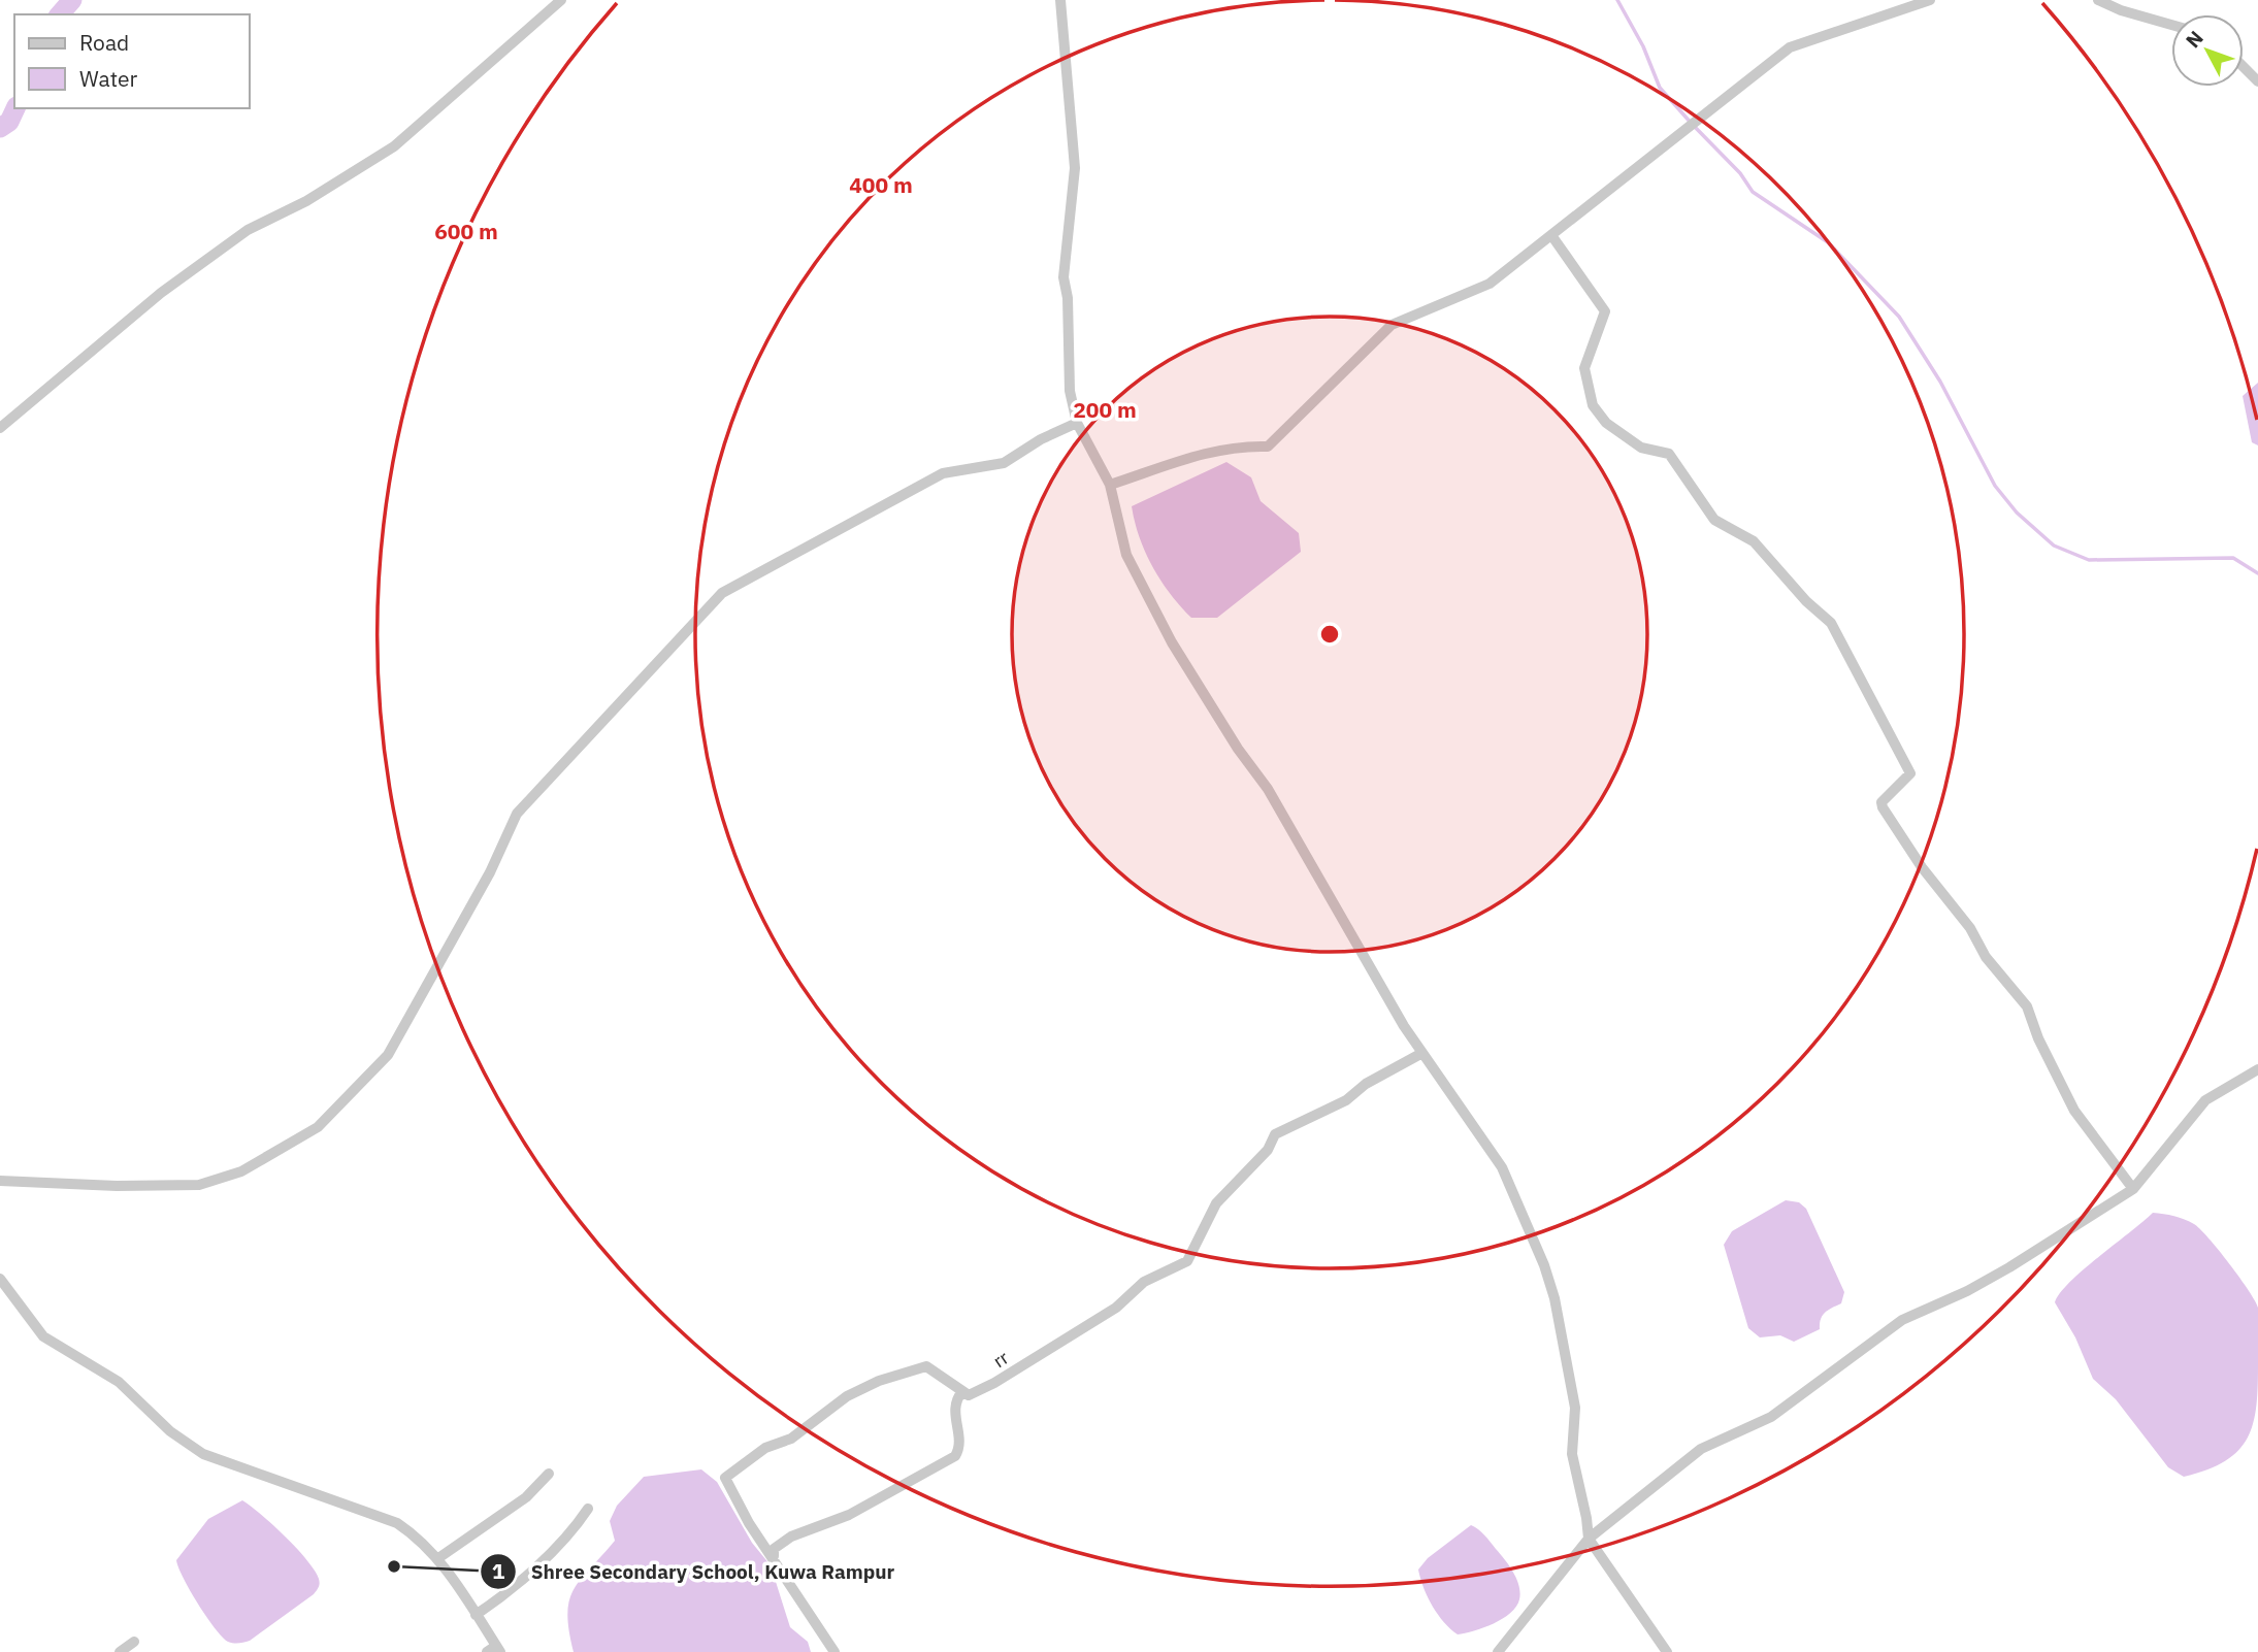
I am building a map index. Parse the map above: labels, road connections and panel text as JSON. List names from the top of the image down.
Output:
{
  "streets": {
    "street": ["rr"]
  },
  "places": ["Shree Secondary School, Kuwa Rampur"],
  "legend": ["Road", "Water"],
  "north": "top left",
  "rings": ["400 m", "600 m", "200 m"]
}
